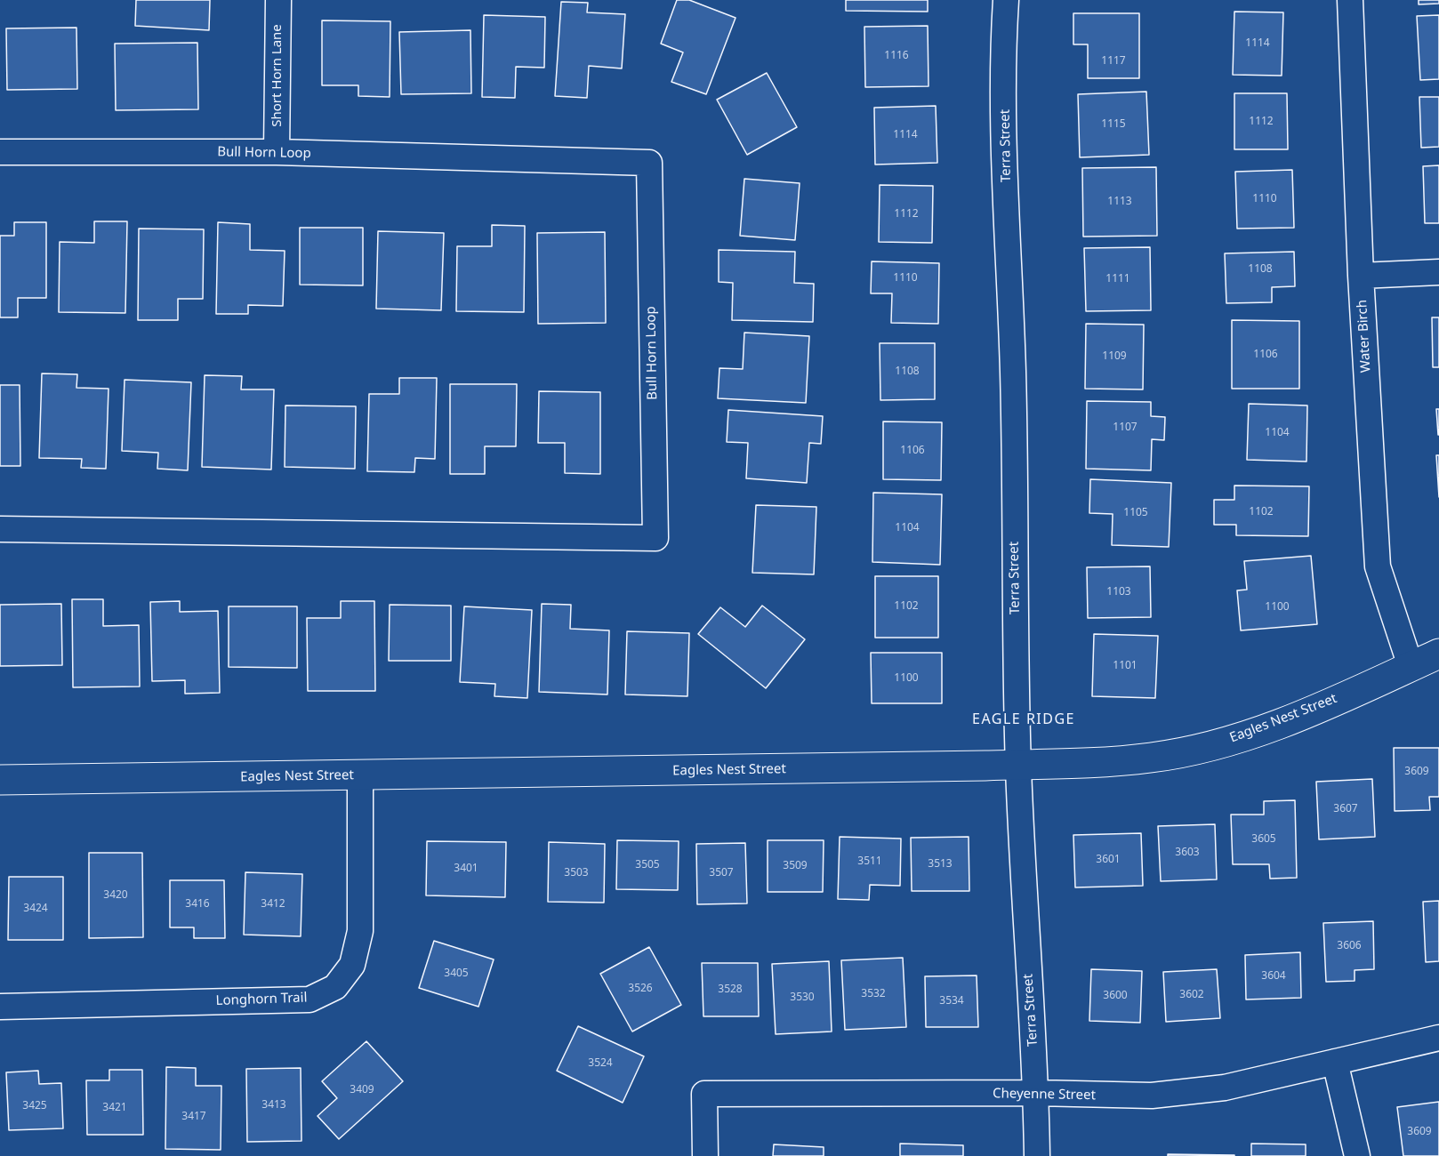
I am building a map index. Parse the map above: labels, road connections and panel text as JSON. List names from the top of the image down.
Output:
{
  "streets": {
    "street": [
      "Short Horn Lane",
      "Terra Street",
      "Bull Horn Loop",
      "Water Birch",
      "Eagles Nest Street",
      "Longhorn Trail",
      "Cheyenne Street"
    ]
  },
  "crossings": [
    ["Short Horn Lane", "Bull Horn Loop"],
    ["Terra Street", "Eagles Nest Street"],
    ["Terra Street", "Cheyenne Street"],
    ["Water Birch", "Eagles Nest Street"],
    ["Eagles Nest Street", "Longhorn Trail"]
  ],
  "districts": ["EAGLE RIDGE"],
  "house_numbers": [
    "1114",
    "1116",
    "1117",
    "1112",
    "1115",
    "1114",
    "1110",
    "1113",
    "1112",
    "1108",
    "1110",
    "1111",
    "1106",
    "1109",
    "1108",
    "1107",
    "1104",
    "1106",
    "1102",
    "1105",
    "1104",
    "1103",
    "1102",
    "1100",
    "1101",
    "1100",
    "3609",
    "3607",
    "3605",
    "3603",
    "3601",
    "3511",
    "3513",
    "3505",
    "3509",
    "3401",
    "3503",
    "3507",
    "3420",
    "3416",
    "3412",
    "3424",
    "3606",
    "3405",
    "3604",
    "3526",
    "3528",
    "3532",
    "3602",
    "3600",
    "3530",
    "3534",
    "3524",
    "3409",
    "3413",
    "3425",
    "3421",
    "3417",
    "3609"
  ]
}
